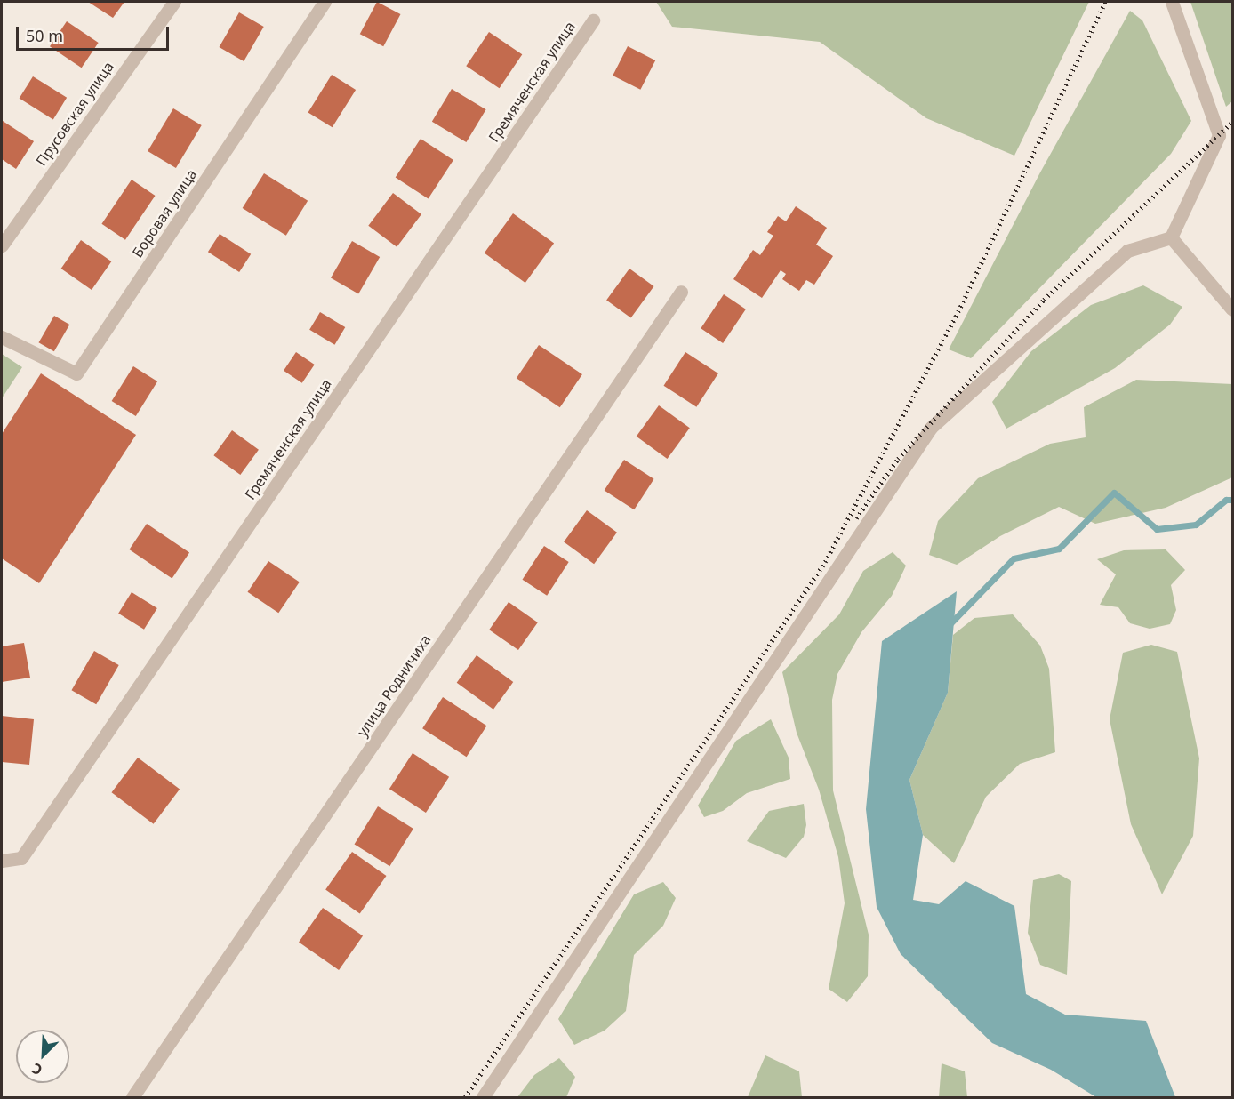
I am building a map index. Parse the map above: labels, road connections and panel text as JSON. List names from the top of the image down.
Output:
{
  "streets": {
    "street": [
      "Гремяченская улица",
      "Прусовская улица",
      "Боровая улица",
      "улица Родничиха"
    ]
  },
  "scale_bar": "50 m",
  "north": "bottom left"
}
